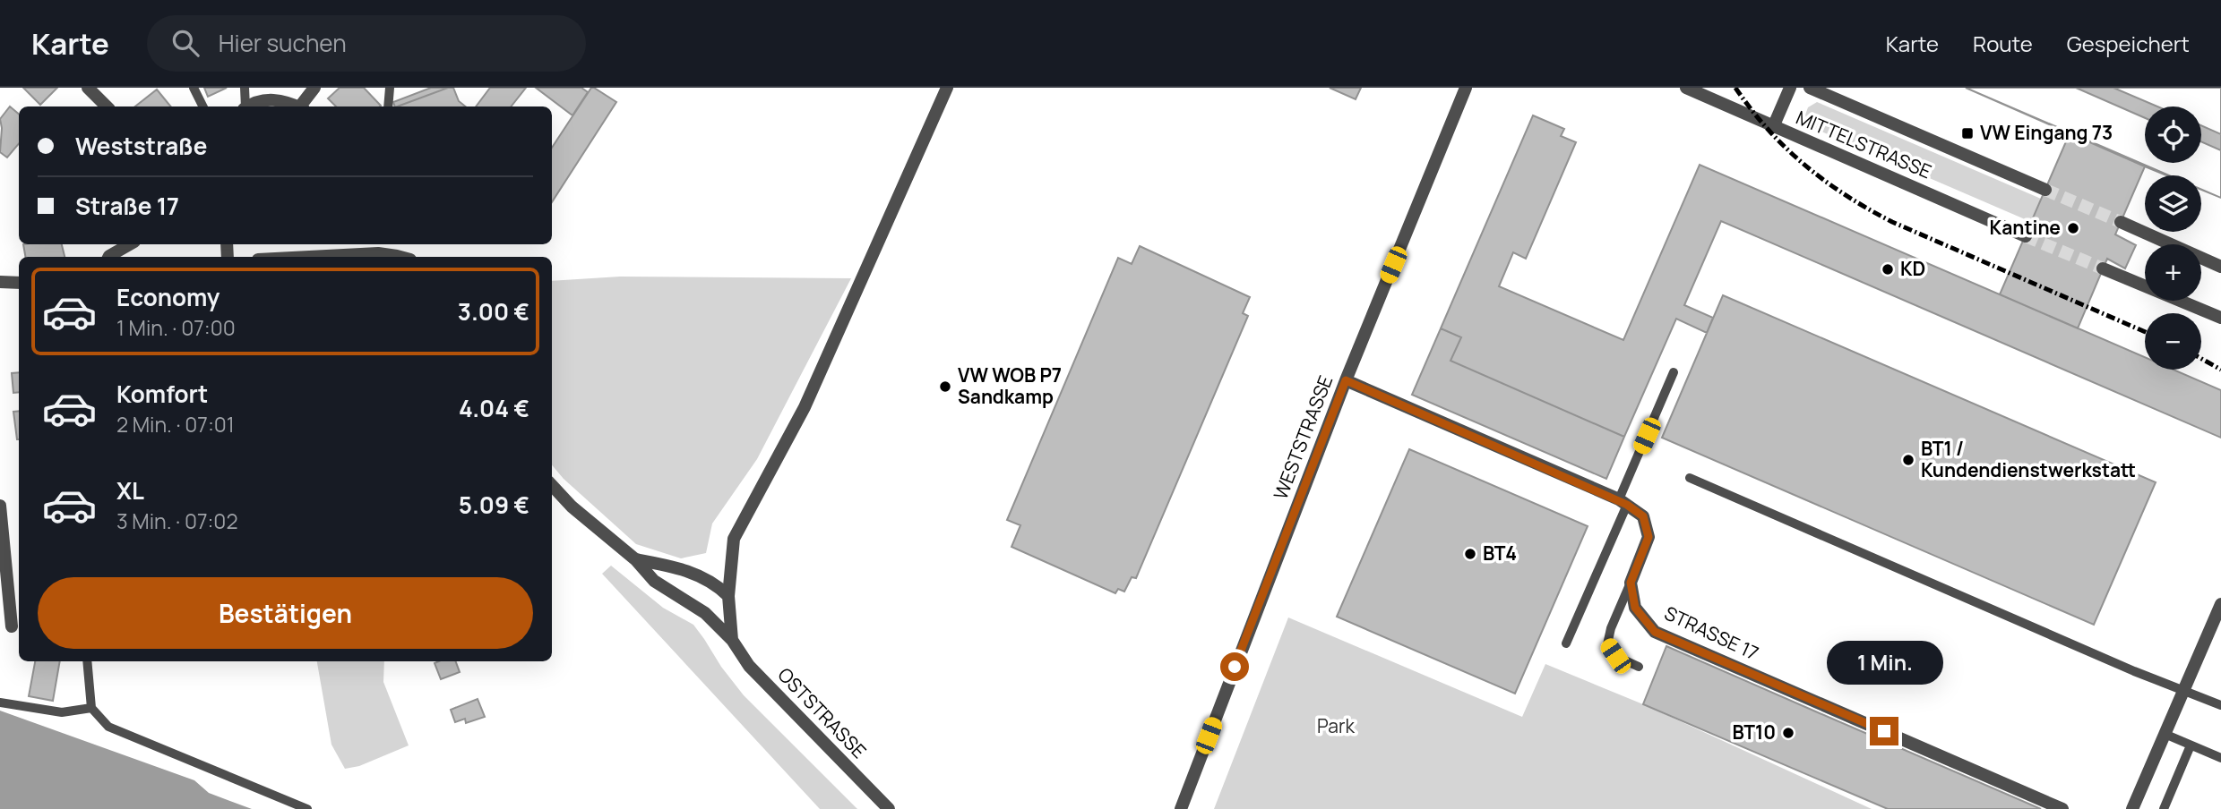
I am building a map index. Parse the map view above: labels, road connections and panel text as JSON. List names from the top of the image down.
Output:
{
  "streets": {
    "street": [
      "MITTELSTRASSE",
      "WESTSTRASSE",
      "STRASSE 17",
      "OSTSTRASSE"
    ]
  },
  "parks": ["Park"],
  "places": {
    "transit": ["VW Eingang 73"],
    "other": [
      "Kantine",
      "KD",
      "VW WOB P7 Sandkamp",
      "BT1 / Kundendienstwerkstatt",
      "BT4",
      "BT10"
    ]
  },
  "page": {
    "header": "Karte",
    "search": "Hier suchen",
    "nav": ["Karte", "Route", "Gespeichert"],
    "map_buttons": ["+", "−"],
    "banner": ["Weststraße", "Straße 17"],
    "list": [
      {
        "name": "Economy",
        "note": "1 Min. · 07:00",
        "value": "3.00 €"
      },
      {
        "name": "Komfort",
        "note": "2 Min. · 07:01",
        "value": "4.04 €"
      },
      {
        "name": "XL",
        "note": "3 Min. · 07:02",
        "value": "5.09 €"
      }
    ],
    "buttons": "Bestätigen",
    "bubble": "1 Min."
  }
}
